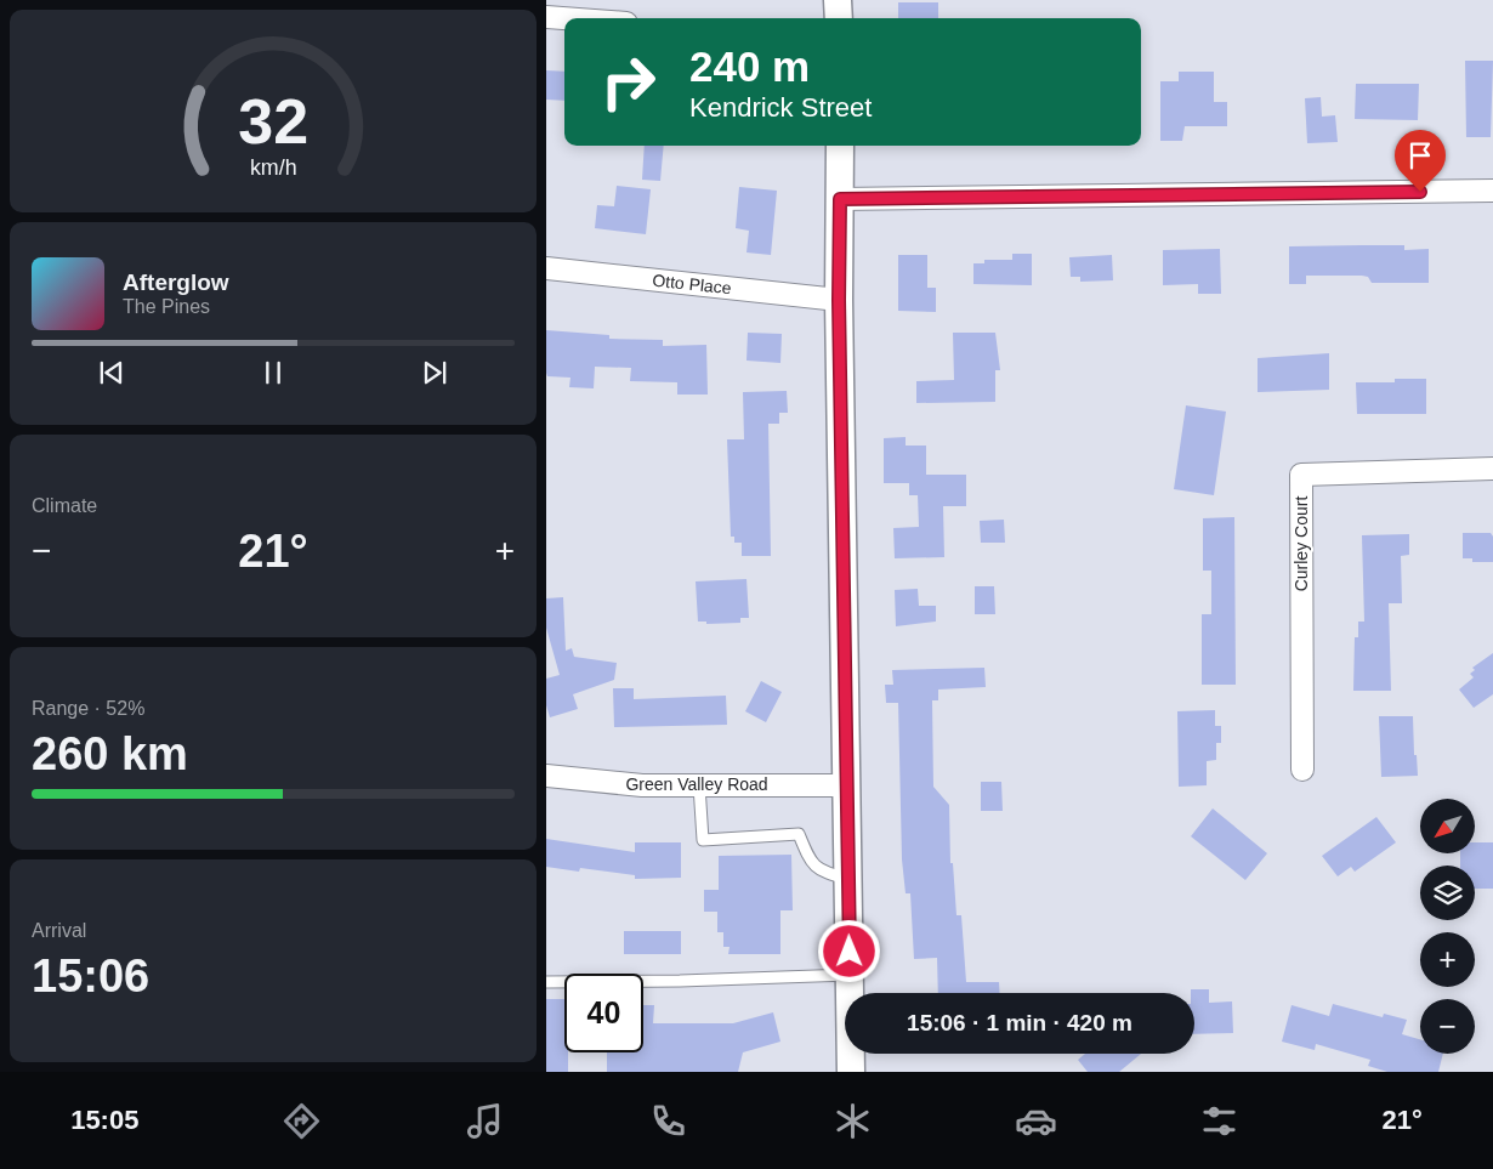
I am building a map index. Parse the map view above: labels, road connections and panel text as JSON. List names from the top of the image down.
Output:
{
  "streets": {
    "street": ["Otto Place", "Curley Court", "Green Valley Road"]
  },
  "north": "bottom left",
  "page": {
    "turn": ["240 m", "Kendrick Street"],
    "song": ["Afterglow", "The Pines"],
    "tile": [
      "Climate",
      ["Range · 52%", "260 km"],
      ["Arrival", "15:06"]
    ],
    "heat": ["−", "21°", "+"],
    "map_buttons": ["+", "−"],
    "limit": "40",
    "trip": "15:06 · 1 min · 420 m",
    "tabs": ["15:05", "21°"],
    "gauge": ["32", "km/h"]
  }
}
